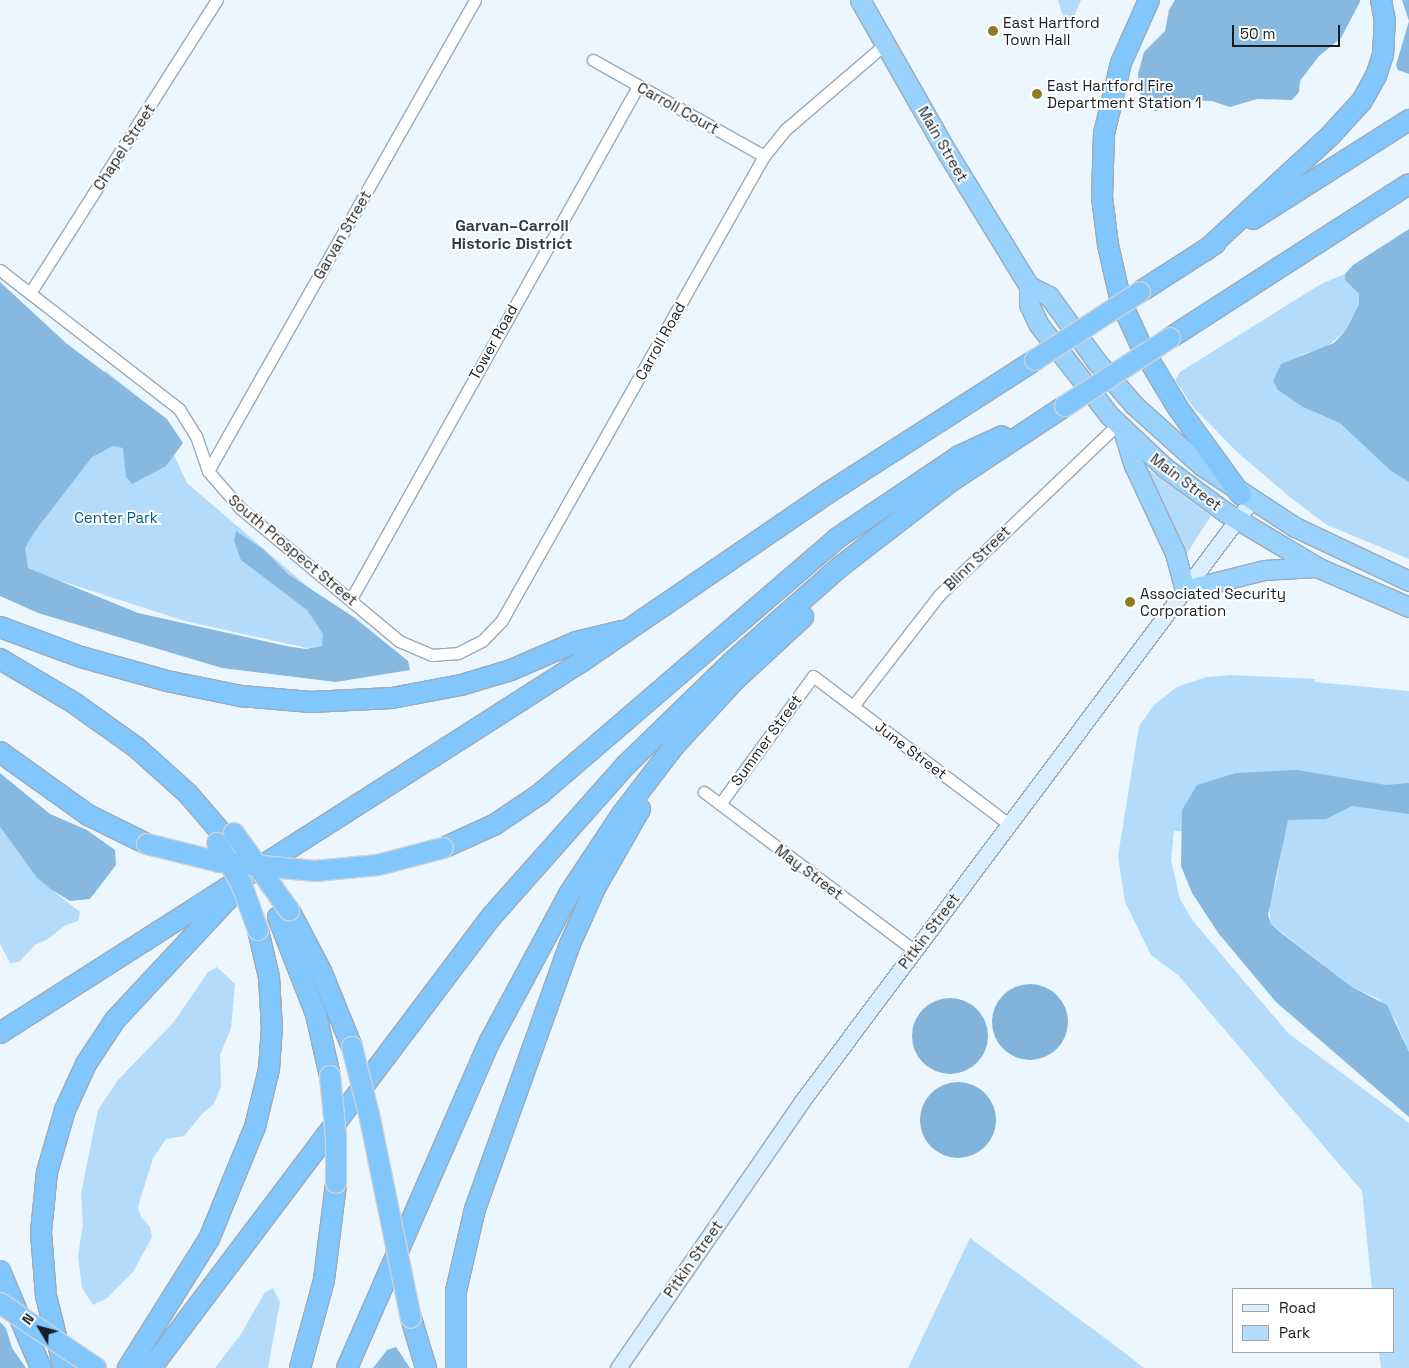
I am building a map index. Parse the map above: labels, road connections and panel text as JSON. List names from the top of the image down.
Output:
{
  "streets": {
    "highway": ["Main Street"],
    "main road": ["Pitkin Street"],
    "street": [
      "Carroll Court",
      "Chapel Street",
      "Garvan Street",
      "Carroll Road",
      "Tower Road",
      "South Prospect Street",
      "Blinn Street",
      "Summer Street",
      "June Street",
      "May Street"
    ]
  },
  "crossings": [
    ["Carroll Court", "Carroll Road"],
    ["Carroll Court", "Tower Road"],
    ["Main Street", "Carroll Road"],
    ["Main Street", "Blinn Street"],
    ["Main Street", "Pitkin Street"],
    ["Chapel Street", "South Prospect Street"],
    ["Garvan Street", "South Prospect Street"],
    ["Carroll Road", "South Prospect Street"],
    ["Tower Road", "South Prospect Street"],
    ["Blinn Street", "June Street"],
    ["Summer Street", "June Street"],
    ["Summer Street", "May Street"],
    ["June Street", "Pitkin Street"],
    ["May Street", "Pitkin Street"]
  ],
  "districts": ["Garvan–Carroll Historic District"],
  "parks": ["Center Park"],
  "places": ["East Hartford Town Hall", "East Hartford Fire Department Station 1", "Associated Security Corporation"],
  "legend": ["Road", "Park"],
  "scale_bar": "50 m",
  "north": "top left"
}
